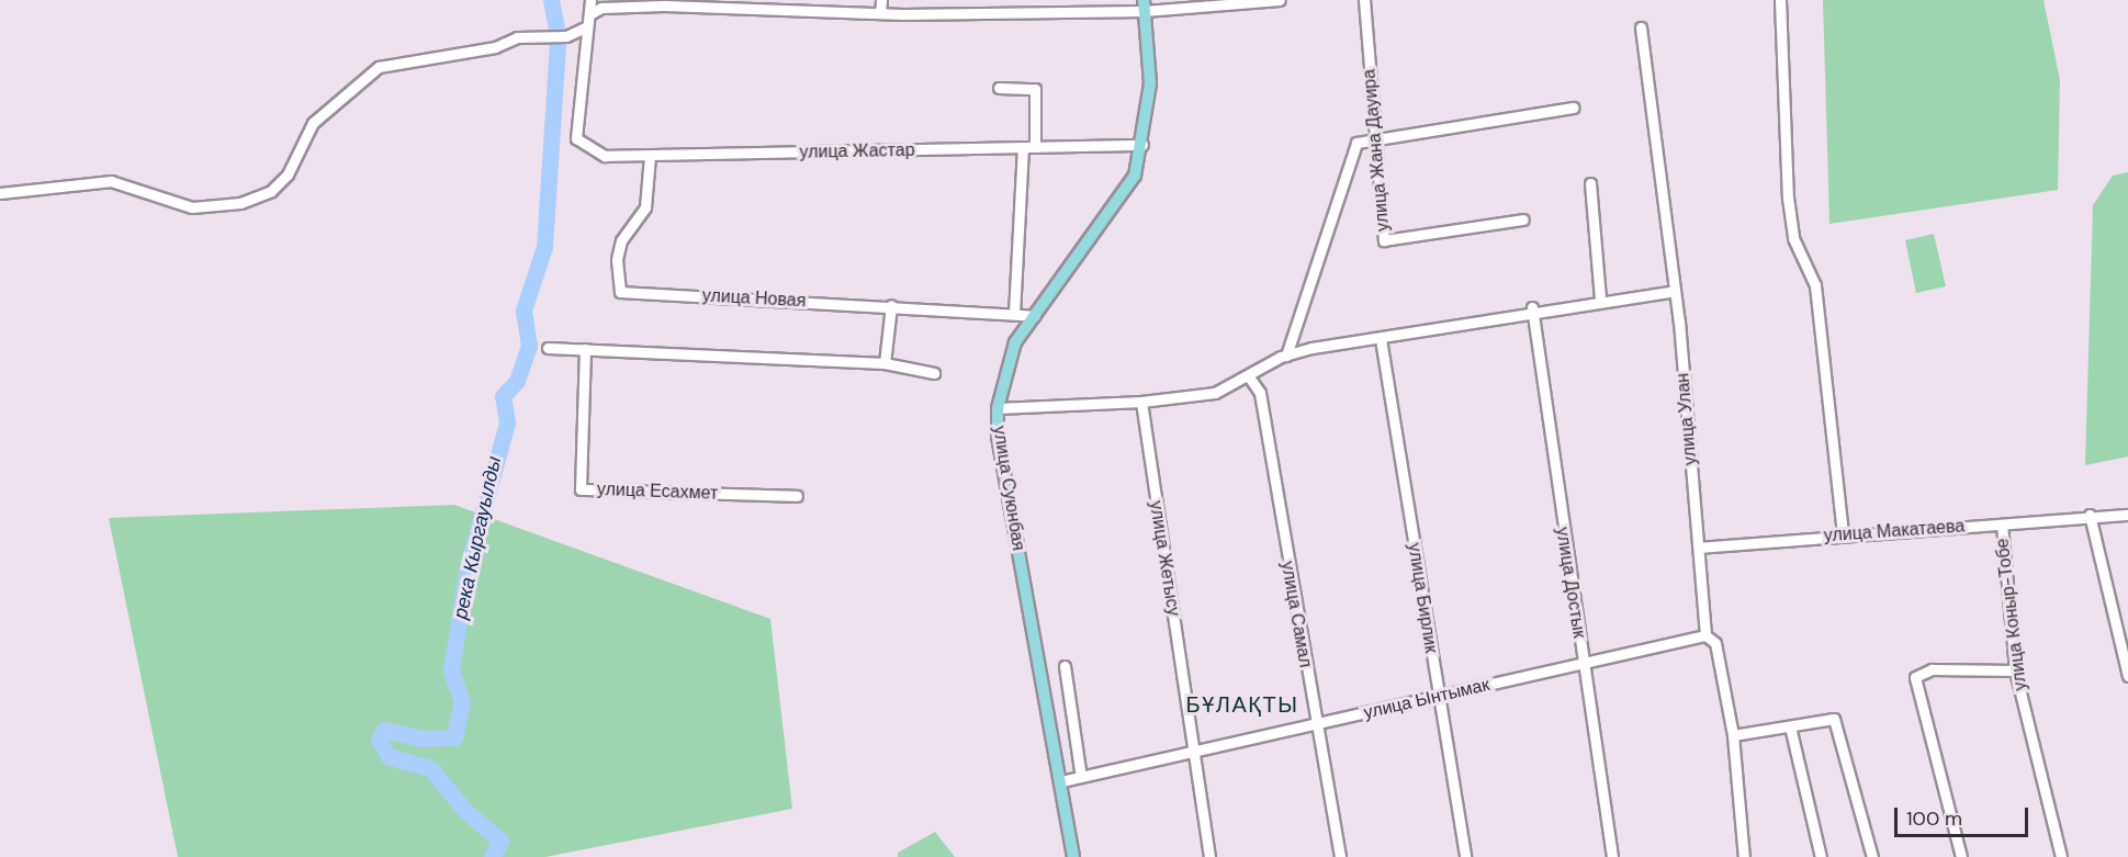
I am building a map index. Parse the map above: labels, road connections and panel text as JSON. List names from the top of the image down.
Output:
{
  "streets": {
    "main road": ["улица Суюнбая"],
    "street": [
      "улица Жана Дауира",
      "улица Жастар",
      "улица Новая",
      "улица Улан",
      "улица Есахмет",
      "улица Макатаева",
      "улица Жетысу",
      "улица Достык",
      "улица Бирлик",
      "улица Самал",
      "улица Коныр-Тобе",
      "улица Ынтымак"
    ]
  },
  "crossings": [
    ["улица Жастар", "улица Новая"],
    ["улица Жастар", "улица Суюнбая"],
    ["улица Новая", "улица Суюнбая"],
    ["улица Улан", "улица Макатаева"],
    ["улица Суюнбая", "улица Ынтымак"],
    ["улица Макатаева", "улица Коныр-Тобе"],
    ["улица Жетысу", "улица Ынтымак"],
    ["улица Достык", "улица Ынтымак"],
    ["улица Бирлик", "улица Ынтымак"],
    ["улица Самал", "улица Ынтымак"]
  ],
  "districts": ["БҰЛАҚТЫ"],
  "water": ["река Кыргауылды"],
  "scale_bar": "100 m"
}
